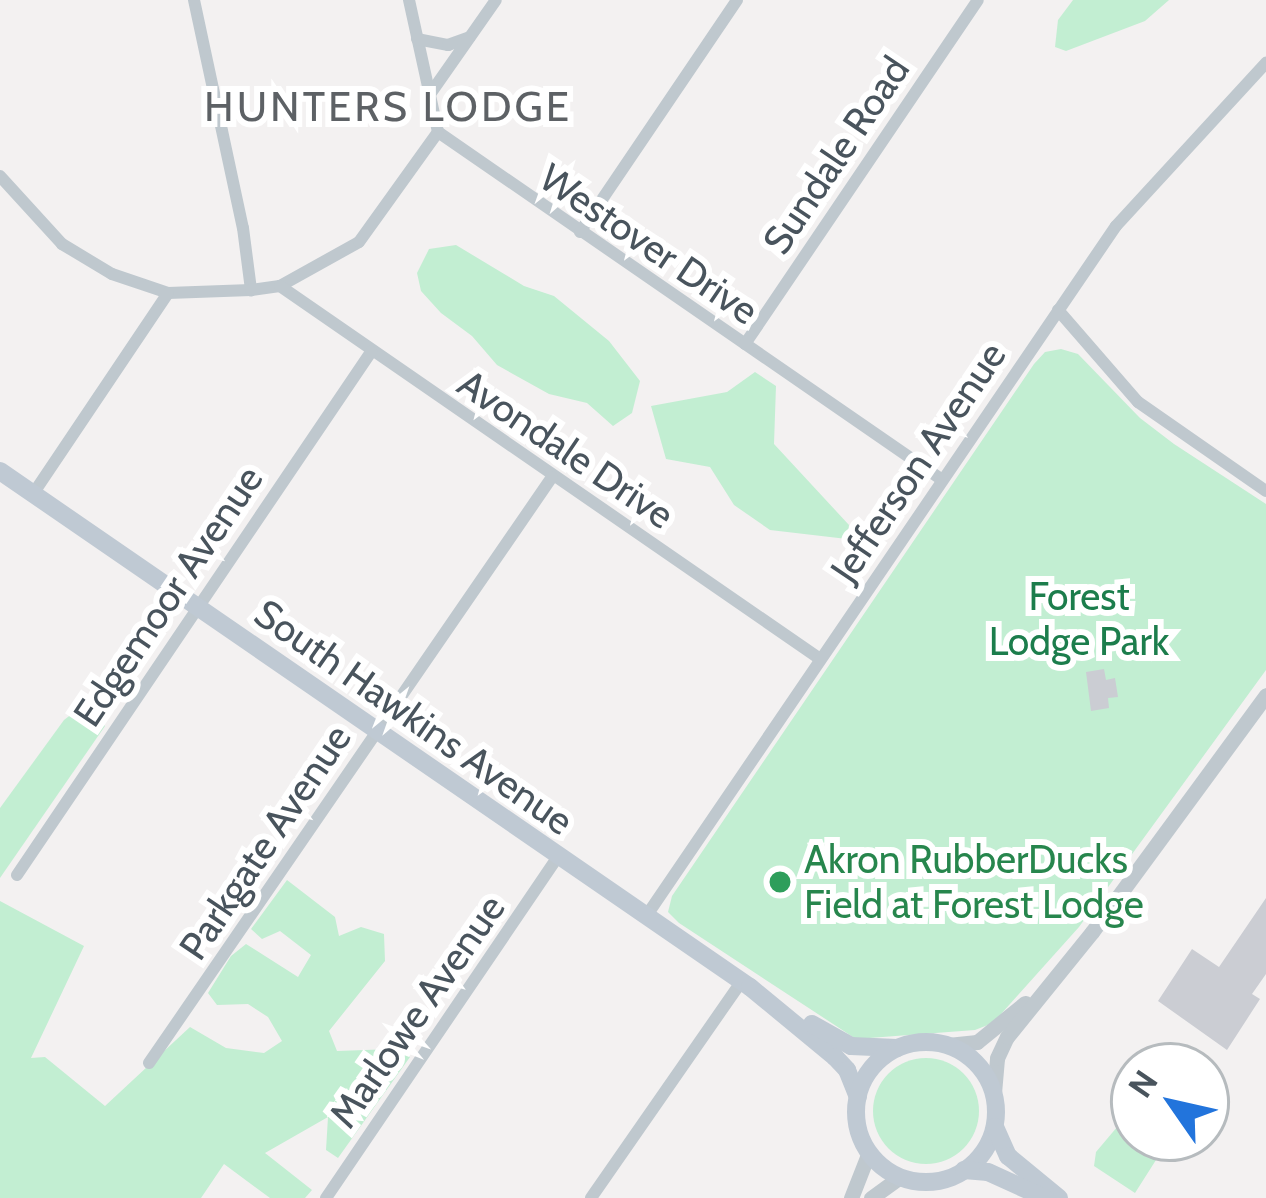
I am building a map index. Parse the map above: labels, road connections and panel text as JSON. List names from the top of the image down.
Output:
{
  "streets": {
    "main road": ["South Hawkins Avenue"],
    "street": [
      "Sundale Road",
      "Westover Drive",
      "Avondale Drive",
      "Jefferson Avenue",
      "Edgemoor Avenue",
      "Parkgate Avenue",
      "Marlowe Avenue"
    ]
  },
  "crossings": [
    ["Sundale Road", "Westover Drive"],
    ["Westover Drive", "Jefferson Avenue"],
    ["Avondale Drive", "Jefferson Avenue"],
    ["Avondale Drive", "Edgemoor Avenue"],
    ["Avondale Drive", "Parkgate Avenue"],
    ["Jefferson Avenue", "South Hawkins Avenue"],
    ["Edgemoor Avenue", "South Hawkins Avenue"],
    ["South Hawkins Avenue", "Parkgate Avenue"],
    ["South Hawkins Avenue", "Marlowe Avenue"]
  ],
  "districts": ["HUNTERS LODGE"],
  "parks": ["Forest Lodge Park"],
  "places": ["Akron RubberDucks Field at Forest Lodge"],
  "north": "top left"
}
